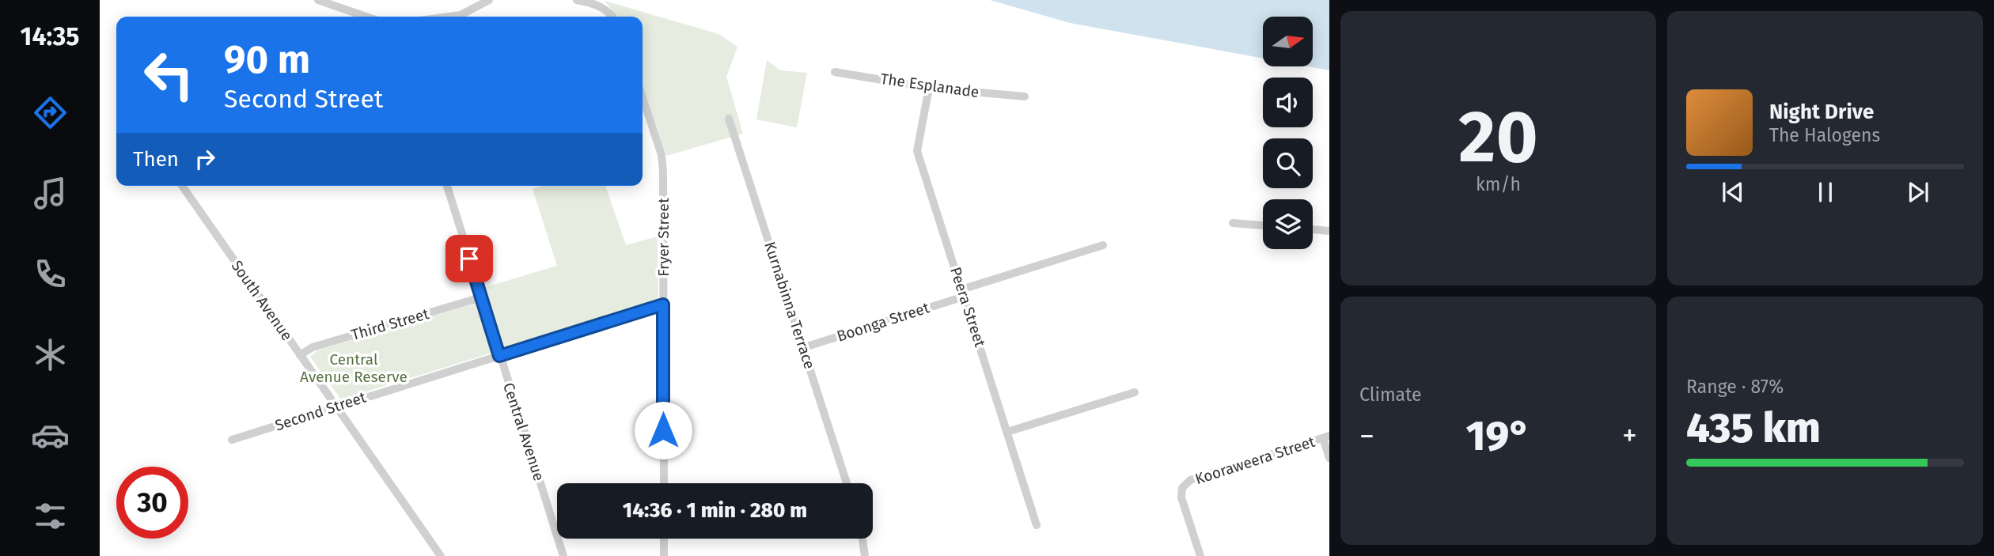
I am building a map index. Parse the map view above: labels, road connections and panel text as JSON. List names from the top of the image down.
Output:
{
  "streets": {
    "street": [
      "The Esplanade",
      "Fryer Street",
      "South Avenue",
      "Kurnabinna Terrace",
      "Peera Street",
      "Boonga Street",
      "Third Street",
      "Second Street",
      "Central Avenue",
      "Kooraweera Street"
    ]
  },
  "crossings": [
    ["The Esplanade", "Peera Street"],
    ["Fryer Street", "Second Street"],
    ["South Avenue", "Third Street"],
    ["South Avenue", "Second Street"],
    ["Kurnabinna Terrace", "Boonga Street"],
    ["Peera Street", "Boonga Street"],
    ["Third Street", "Central Avenue"],
    ["Second Street", "Central Avenue"]
  ],
  "parks": ["Central Avenue Reserve"],
  "north": "right",
  "page": {
    "tabs": "14:35",
    "tile": [
      ["20", "km/h"],
      "Climate",
      ["Range · 87%", "435 km"]
    ],
    "turn": ["90 m", "Second Street"],
    "song": ["Night Drive", "The Halogens"],
    "then": "Then",
    "heat": ["−", "19°", "+"],
    "limit": "30",
    "trip": "14:36 · 1 min · 280 m"
  }
}
